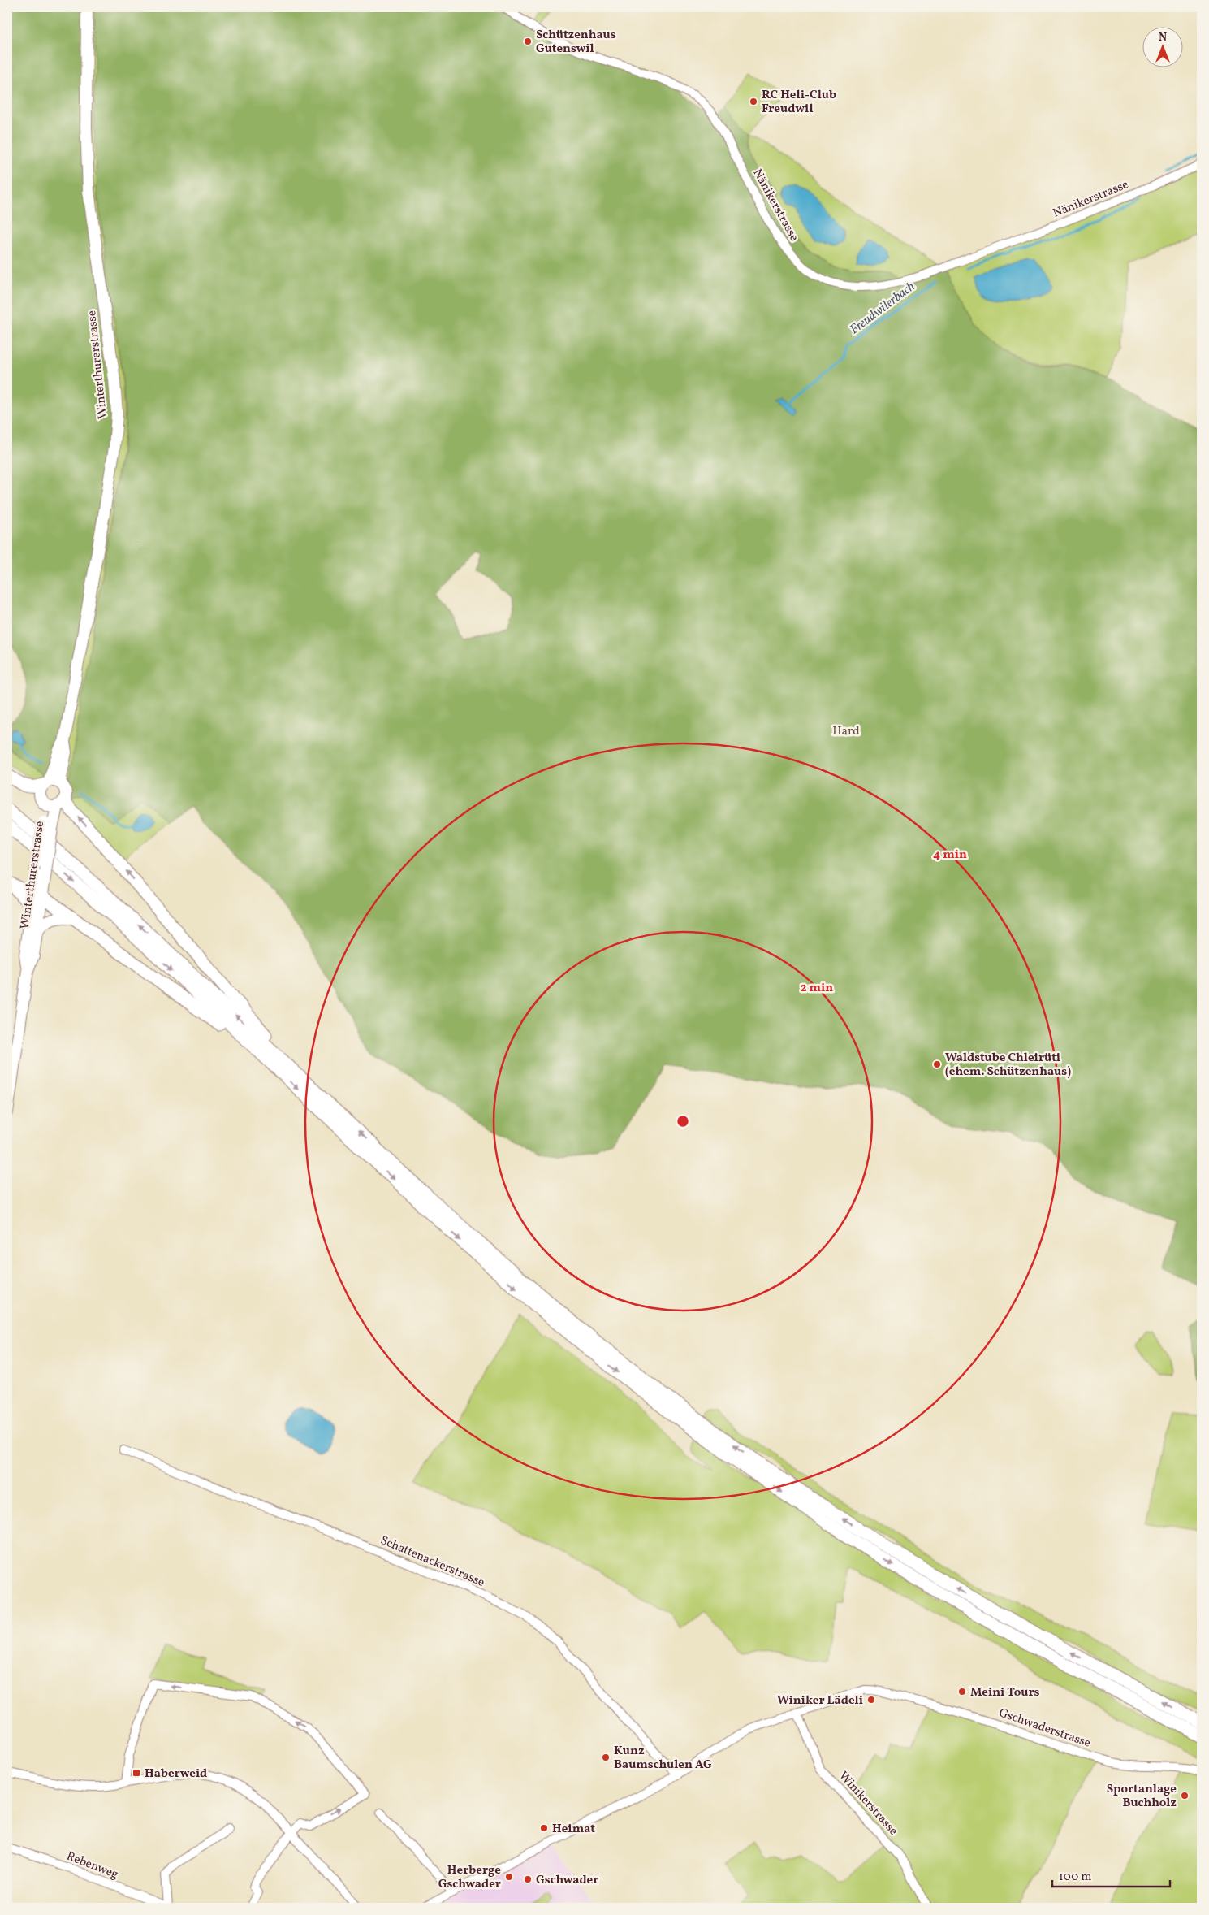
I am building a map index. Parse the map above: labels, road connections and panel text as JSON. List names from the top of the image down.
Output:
{
  "streets": {
    "main road": ["Winterthurerstrasse"],
    "street": [
      "Nänikerstrasse",
      "Schattenackerstrasse",
      "Gschwaderstrasse",
      "Winikerstrasse",
      "Rebenweg"
    ]
  },
  "crossings": [
    ["Schattenackerstrasse", "Gschwaderstrasse"],
    ["Gschwaderstrasse", "Winikerstrasse"]
  ],
  "water": ["Freudwilerbach"],
  "parks": ["Hard"],
  "places": {
    "other": [
      "Schützenhaus Gutenswil",
      "RC Heli-Club Freudwil",
      "Waldstube Chleirüti (ehem. Schützenhaus)",
      "Meini Tours",
      "Winiker Lädeli",
      "Kunz Baumschulen AG",
      "Sportanlage Buchholz",
      "Heimat",
      "Herberge Gschwader",
      "Gschwader"
    ],
    "transit": ["Haberweid"]
  },
  "scale_bar": "100 m",
  "north": "top",
  "rings": ["4 min", "2 min"]
}
